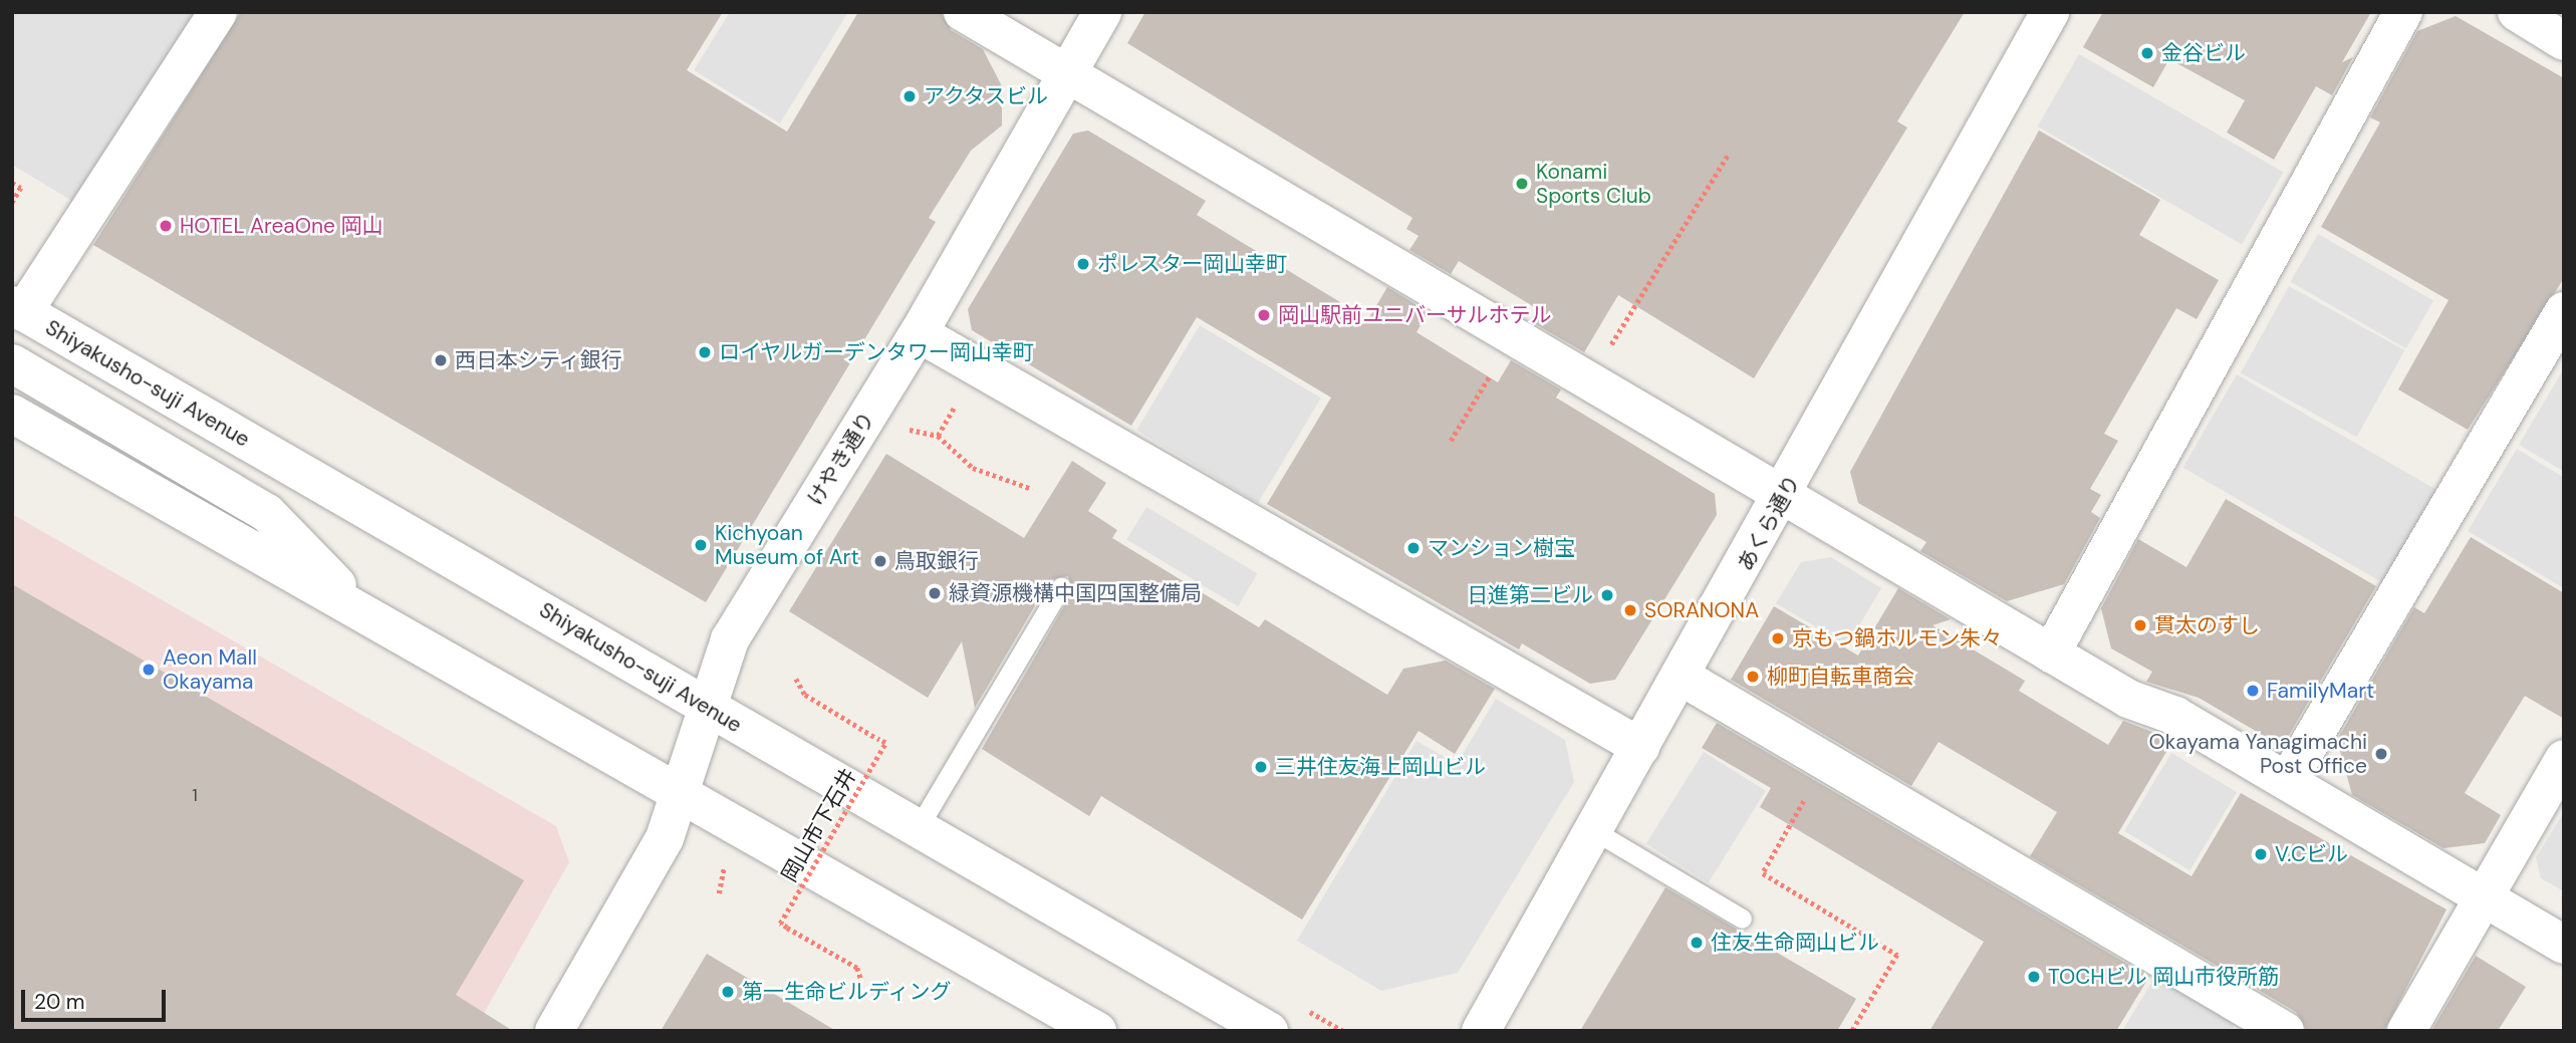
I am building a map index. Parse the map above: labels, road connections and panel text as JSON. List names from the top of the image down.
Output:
{
  "streets": {
    "street": ["Shiyakusho-suji Avenue", "けやき通り", "あくら通り"],
    "path": ["岡山市下石井"]
  },
  "crossings": [
    ["Shiyakusho-suji Avenue", "けやき通り"]
  ],
  "places": [
    "金谷ビル",
    "アクタスビル",
    "Konami Sports Club",
    "HOTEL AreaOne 岡山",
    "ポレスター岡山幸町",
    "岡山駅前ユニバーサルホテル",
    "ロイヤルガーデンタワー岡山幸町",
    "西日本シティ銀行",
    "Kichyoan Museum of Art",
    "マンション樹宝",
    "鳥取銀行",
    "緑資源機構中国四国整備局",
    "日進第二ビル",
    "SORANONA",
    "貫太のすし",
    "京もつ鍋ホルモン朱々",
    "Aeon Mall Okayama",
    "柳町自転車商会",
    "FamilyMart",
    "Okayama Yanagimachi Post Office",
    "三井住友海上岡山ビル",
    "V.Cビル",
    "住友生命岡山ビル",
    "TOCHビル 岡山市役所筋",
    "第一生命ビルディング"
  ],
  "house_numbers": ["1"],
  "scale_bar": "20 m"
}
